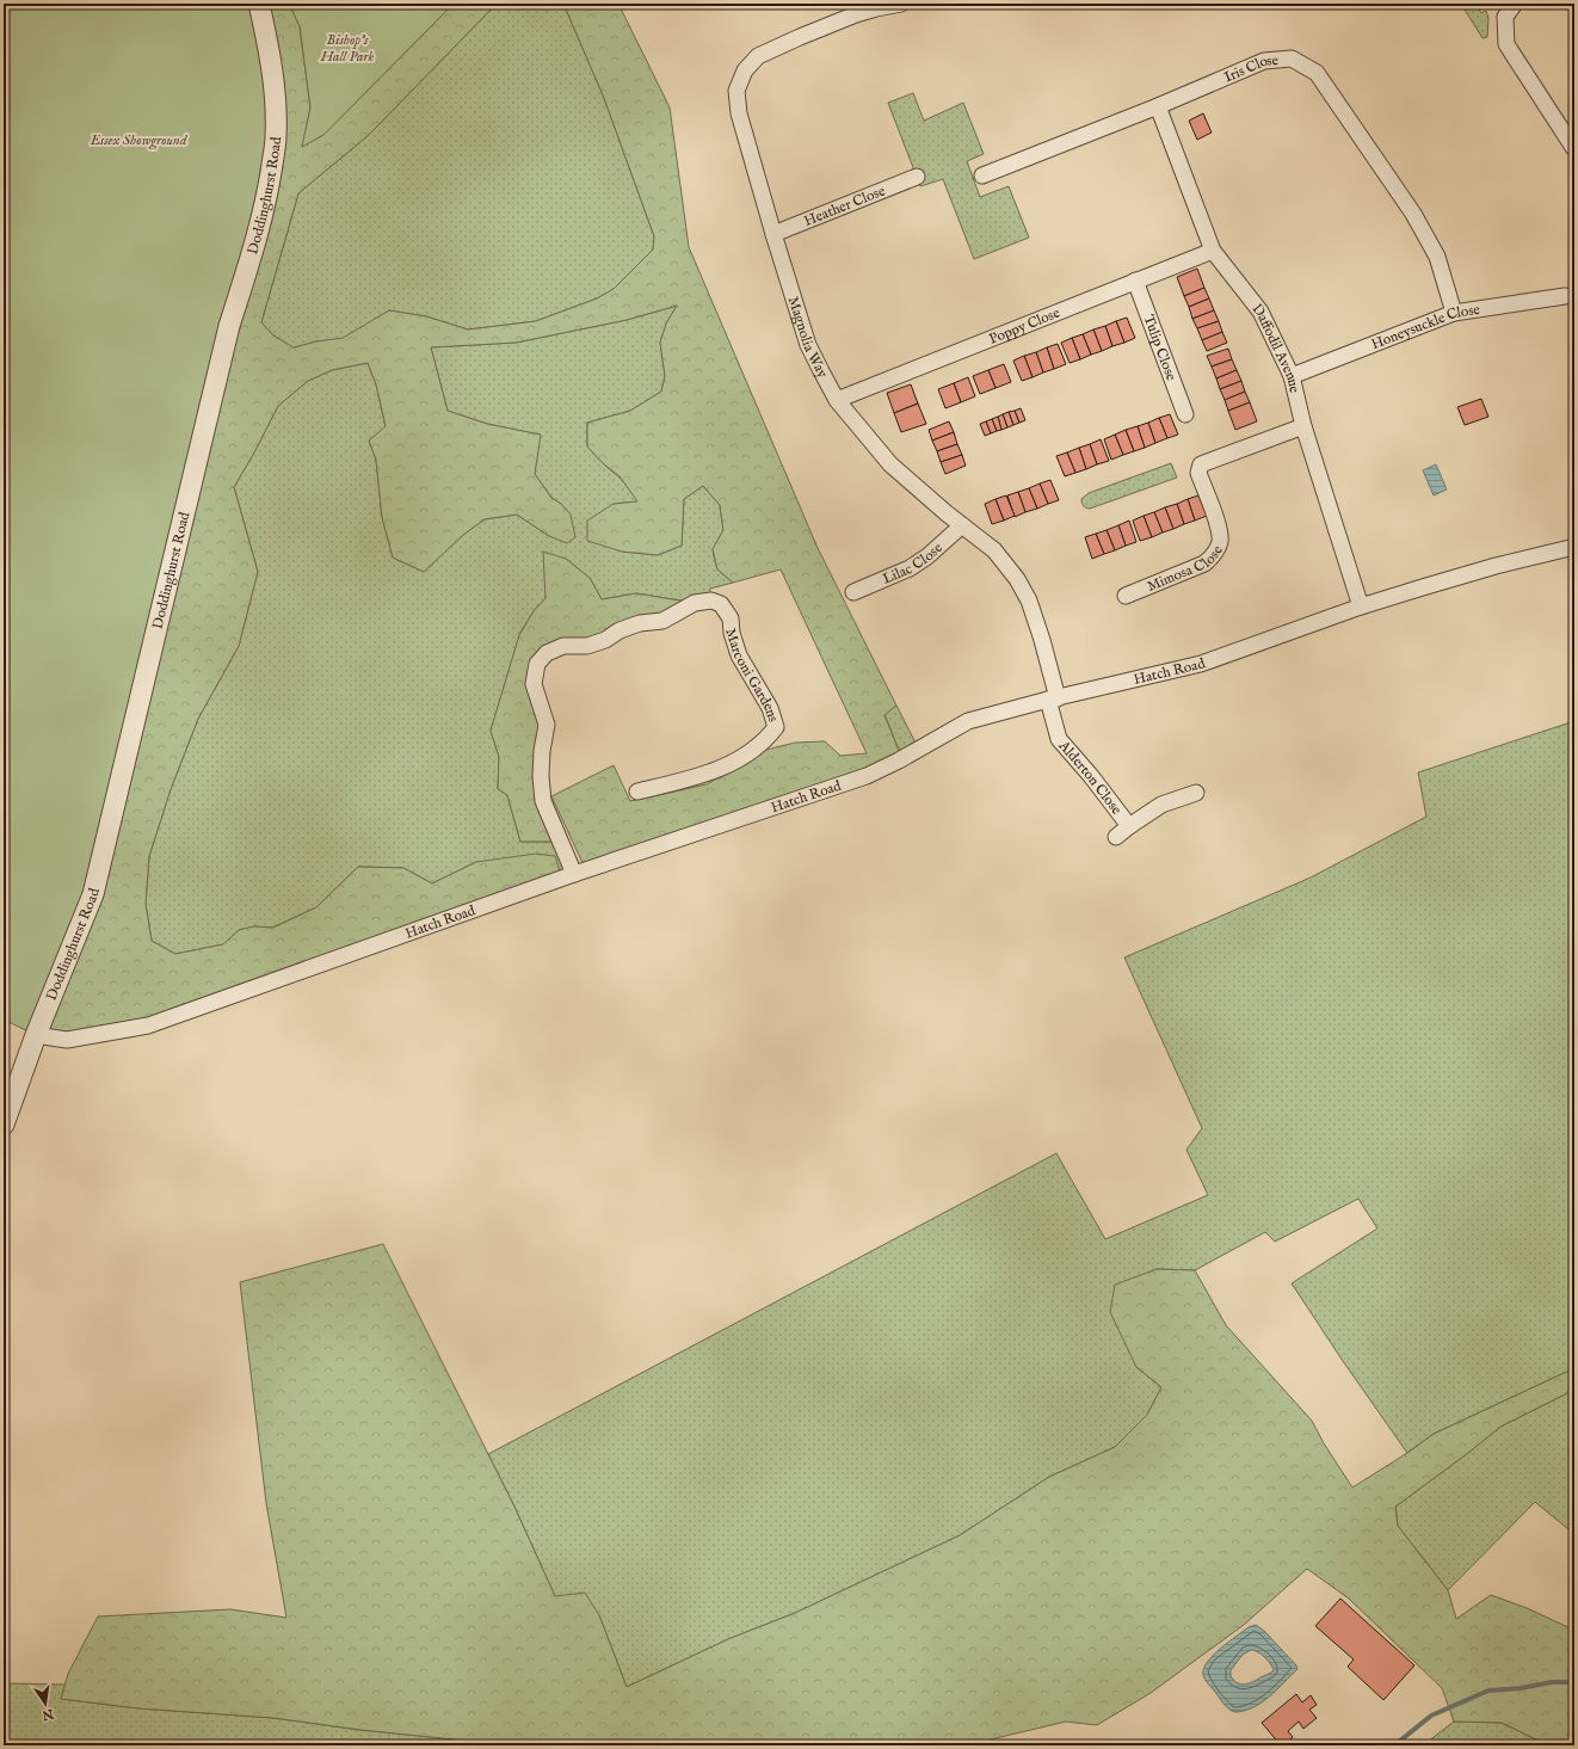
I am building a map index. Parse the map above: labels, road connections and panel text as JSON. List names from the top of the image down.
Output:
{
  "streets": {
    "street": [
      "Iris Close",
      "Doddinghurst Road",
      "Heather Close",
      "Poppy Close",
      "Honeysuckle Close",
      "Magnolia Way",
      "Tulip Close",
      "Daffodil Avenue",
      "Lilac Close",
      "Mimosa Close",
      "Hatch Road",
      "Marconi Gardens",
      "Alderton Close"
    ]
  },
  "crossings": [
    ["Iris Close", "Honeysuckle Close"],
    ["Iris Close", "Daffodil Avenue"],
    ["Doddinghurst Road", "Hatch Road"],
    ["Heather Close", "Magnolia Way"],
    ["Poppy Close", "Magnolia Way"],
    ["Poppy Close", "Tulip Close"],
    ["Poppy Close", "Daffodil Avenue"],
    ["Honeysuckle Close", "Daffodil Avenue"],
    ["Magnolia Way", "Lilac Close"],
    ["Magnolia Way", "Hatch Road"],
    ["Magnolia Way", "Alderton Close"],
    ["Daffodil Avenue", "Mimosa Close"],
    ["Daffodil Avenue", "Hatch Road"],
    ["Hatch Road", "Marconi Gardens"],
    ["Hatch Road", "Alderton Close"]
  ],
  "parks": ["Bishop's Hall Park", "Essex Showground"],
  "north": "bottom"
}
